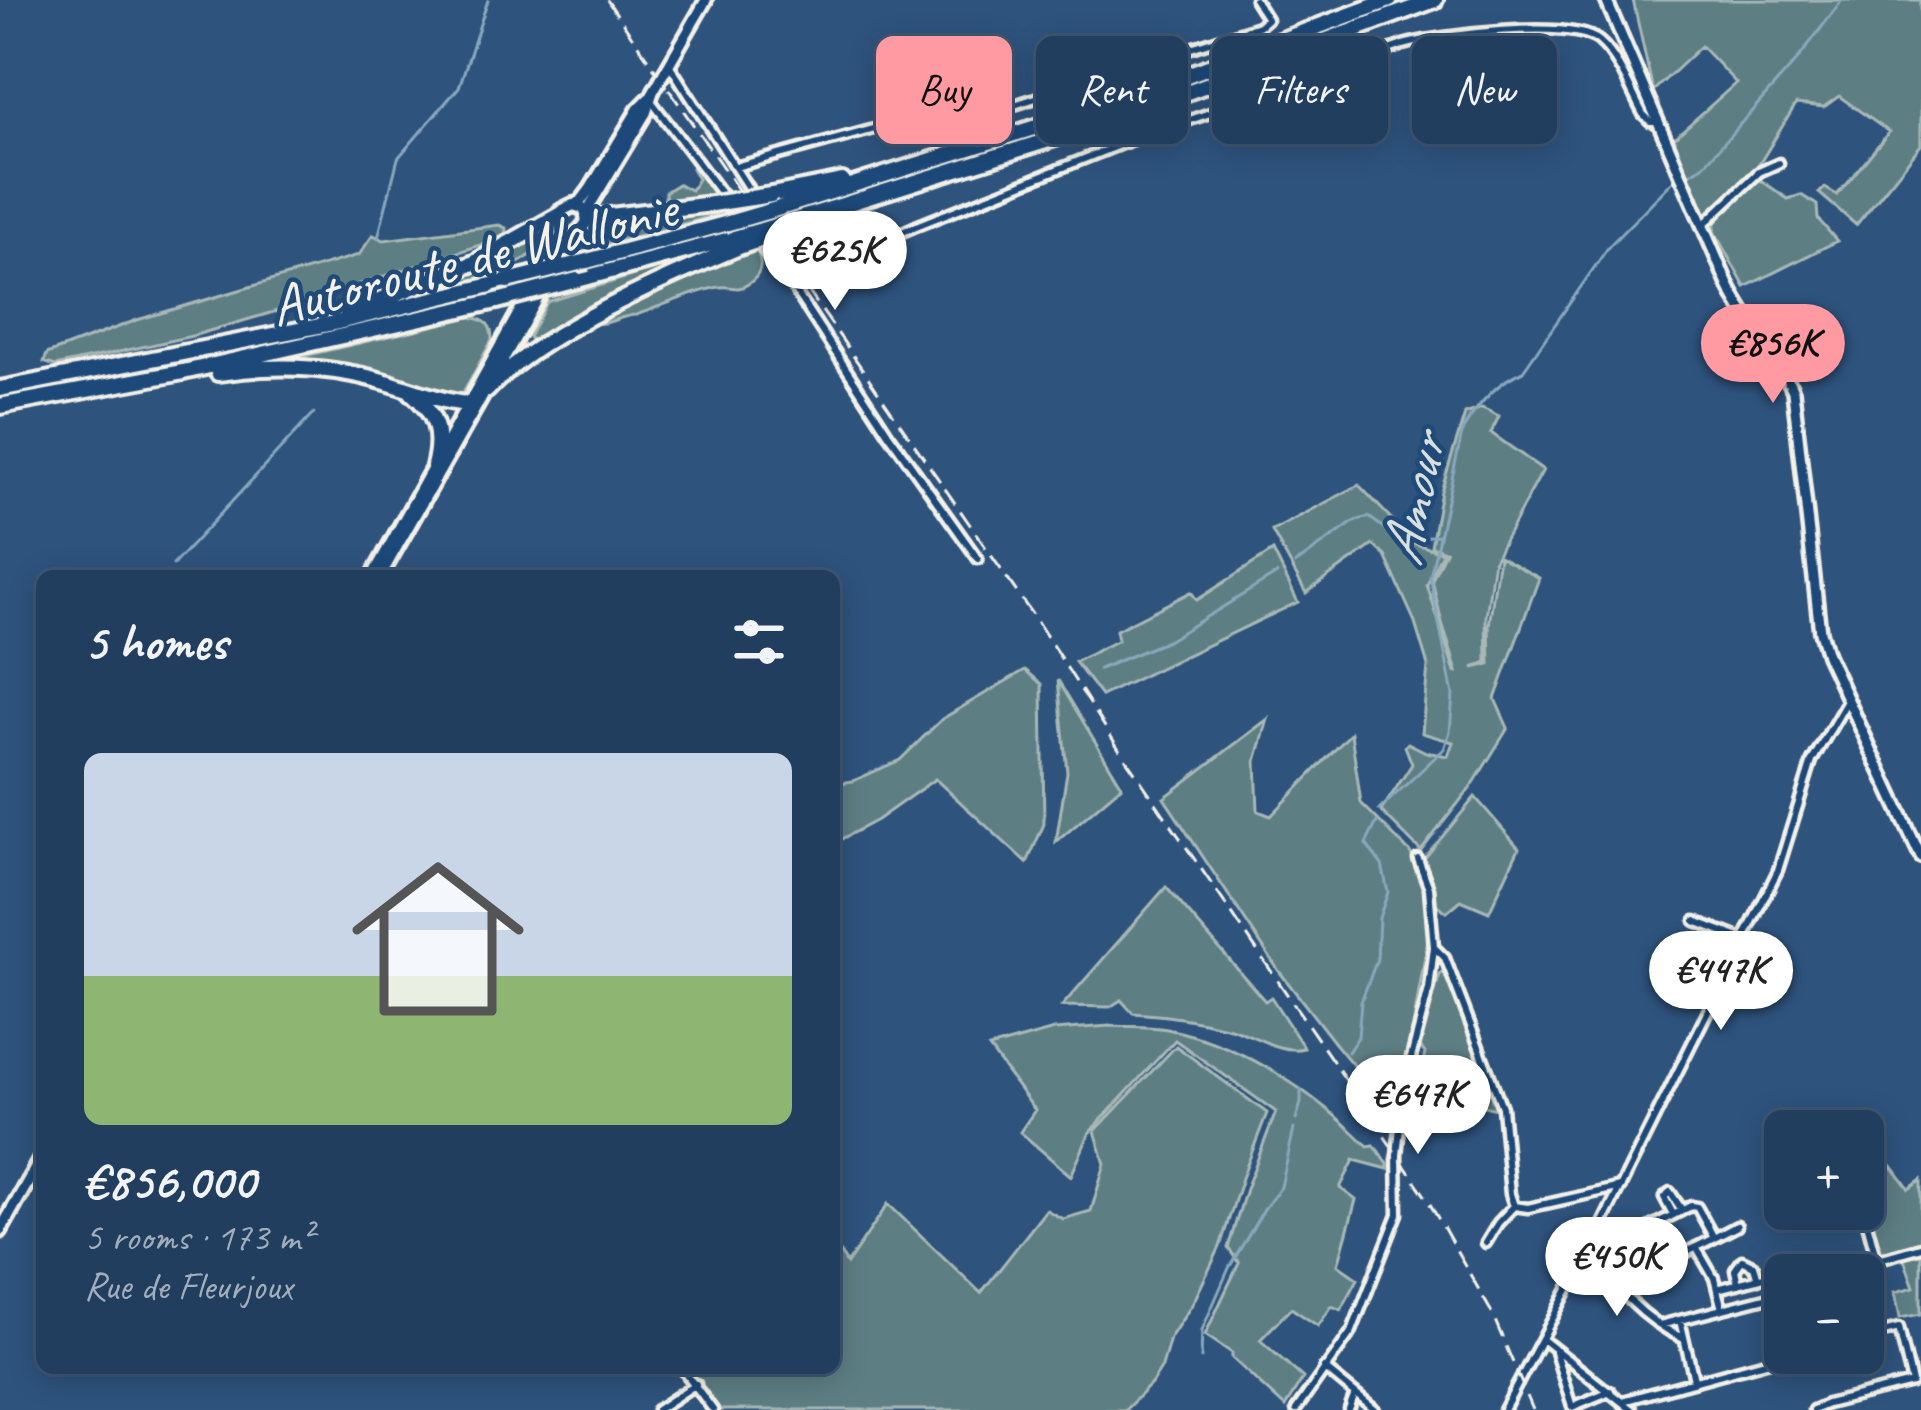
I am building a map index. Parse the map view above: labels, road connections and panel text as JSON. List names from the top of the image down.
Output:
{
  "streets": {
    "highway": ["Autoroute de Wallonie"]
  },
  "water": ["Amour"],
  "page": {
    "chip": [
      "Buy",
      "Rent",
      "Filters",
      "New"
    ],
    "price": [
      "€625K",
      "€856K",
      "€447K",
      "€647K",
      "€450K"
    ],
    "heading": "5 homes",
    "list": [
      {
        "name": "€856,000",
        "note": "5 rooms · 173 m² · Rue de Fleurjoux"
      }
    ],
    "map_buttons": ["+", "−"]
  }
}
